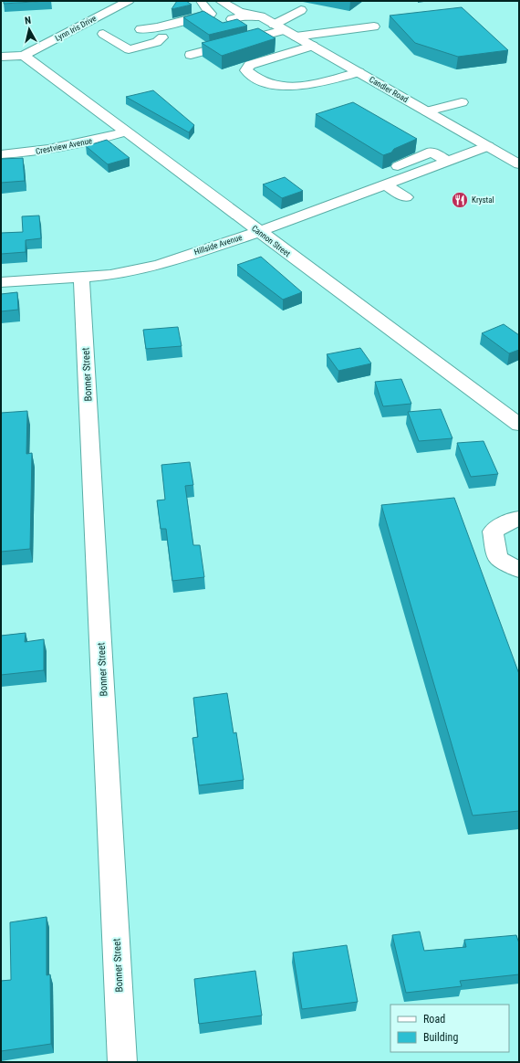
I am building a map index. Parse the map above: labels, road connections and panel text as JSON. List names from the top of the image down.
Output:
{
  "streets": {
    "street": [
      "Lynn Iris Drive",
      "Candler Road",
      "Crestview Avenue",
      "Cannon Street",
      "Hillside Avenue",
      "Bonner Street"
    ]
  },
  "crossings": [
    ["Lynn Iris Drive", "Cannon Street"],
    ["Candler Road", "Hillside Avenue"],
    ["Crestview Avenue", "Cannon Street"],
    ["Cannon Street", "Hillside Avenue"],
    ["Hillside Avenue", "Bonner Street"]
  ],
  "places": {
    "restaurant": ["Krystal"]
  },
  "legend": ["Road", "Building"],
  "north": "top"
}
